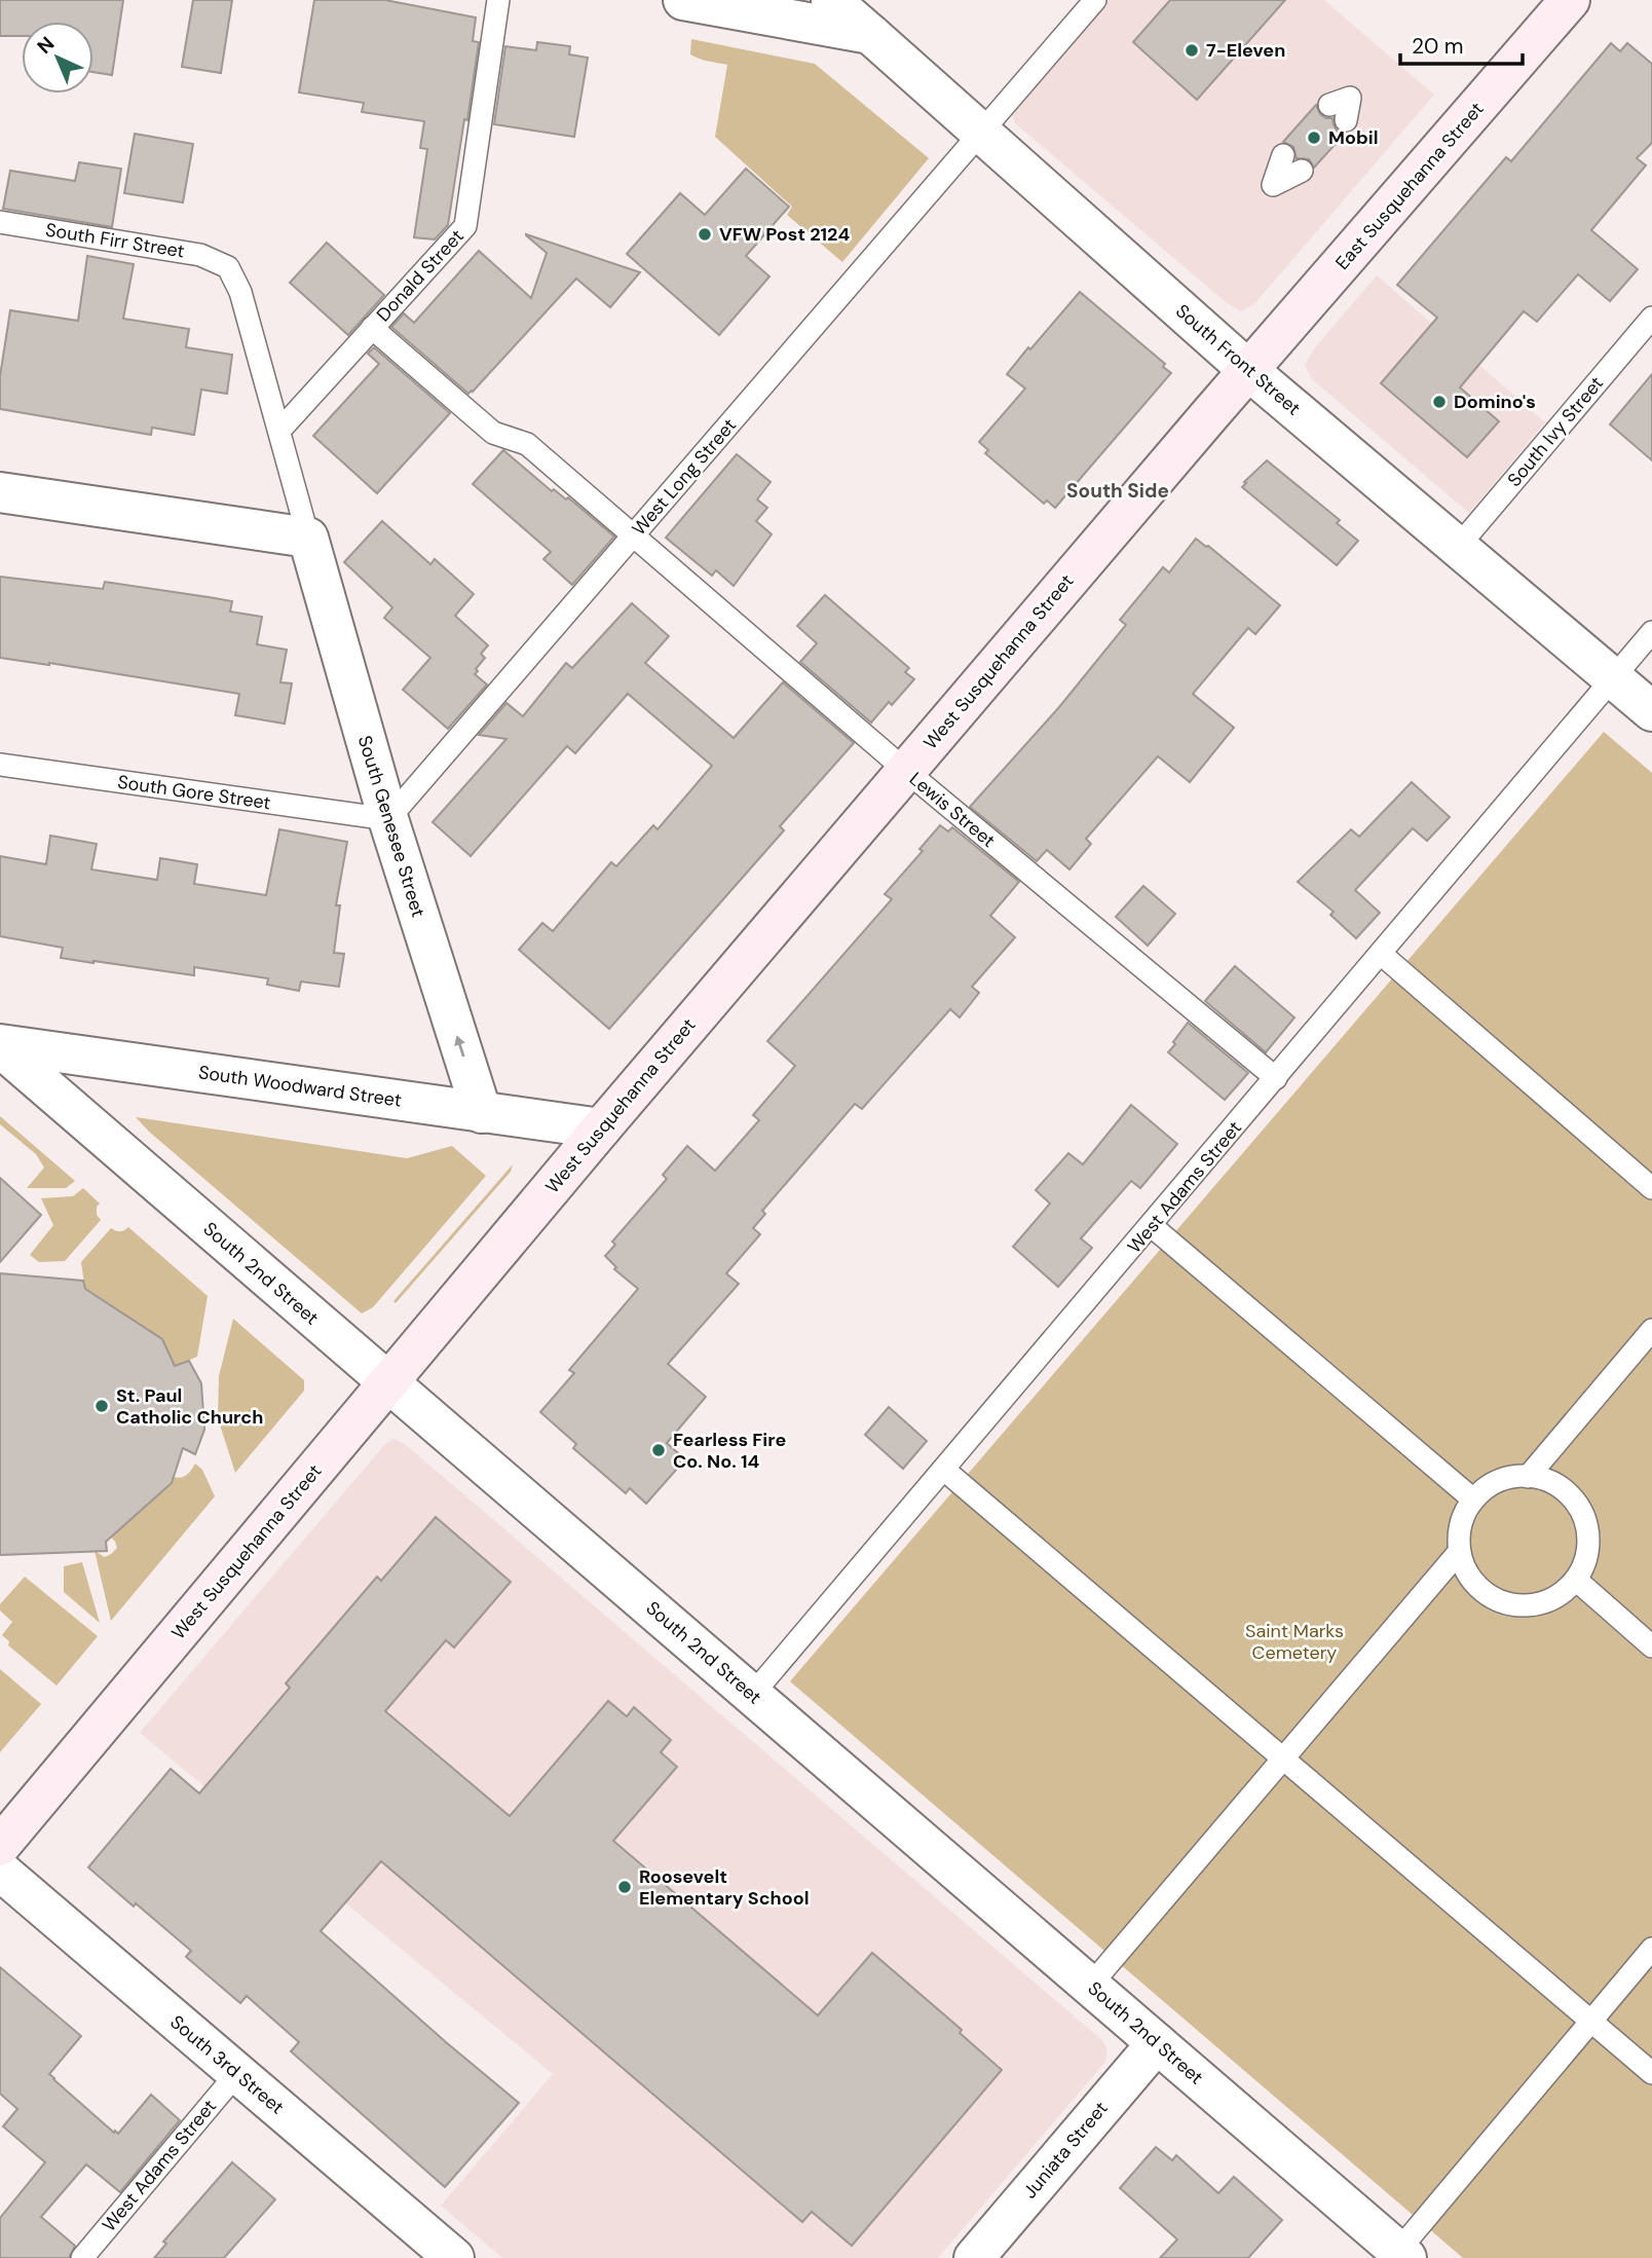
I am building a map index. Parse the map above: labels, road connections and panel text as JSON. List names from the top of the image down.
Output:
{
  "streets": {
    "main road": ["East Susquehanna Street", "West Susquehanna Street"],
    "street": [
      "South Front Street",
      "South Genesee Street",
      "South Woodward Street",
      "South 2nd Street",
      "South 3rd Street",
      "Juniata Street"
    ],
    "lane": [
      "South Firr Street",
      "Donald Street",
      "South Ivy Street",
      "West Long Street",
      "South Gore Street",
      "Lewis Street",
      "West Adams Street"
    ]
  },
  "crossings": [
    ["East Susquehanna Street", "South Front Street"],
    ["East Susquehanna Street", "West Susquehanna Street"],
    ["South Firr Street", "South Genesee Street"],
    ["Donald Street", "Lewis Street"],
    ["Donald Street", "South Genesee Street"],
    ["South Front Street", "South Ivy Street"],
    ["South Front Street", "West Long Street"],
    ["South Front Street", "West Susquehanna Street"],
    ["South Front Street", "West Adams Street"],
    ["West Long Street", "South Gore Street"],
    ["West Long Street", "Lewis Street"],
    ["West Long Street", "South Genesee Street"],
    ["West Susquehanna Street", "Lewis Street"],
    ["West Susquehanna Street", "South Woodward Street"],
    ["West Susquehanna Street", "South 2nd Street"],
    ["South Gore Street", "South Genesee Street"],
    ["Lewis Street", "West Adams Street"],
    ["South Genesee Street", "South Woodward Street"],
    ["South Woodward Street", "South 2nd Street"],
    ["West Adams Street", "South 2nd Street"],
    ["West Adams Street", "South 3rd Street"],
    ["South 2nd Street", "Juniata Street"]
  ],
  "districts": ["South Side"],
  "parks": ["Saint Marks Cemetery"],
  "places": [
    "7-Eleven",
    "Mobil",
    "VFW Post 2124",
    "Domino's",
    "St. Paul Catholic Church",
    "Fearless Fire Co. No. 14",
    "Roosevelt Elementary School"
  ],
  "scale_bar": "20 m",
  "north": "top left"
}
